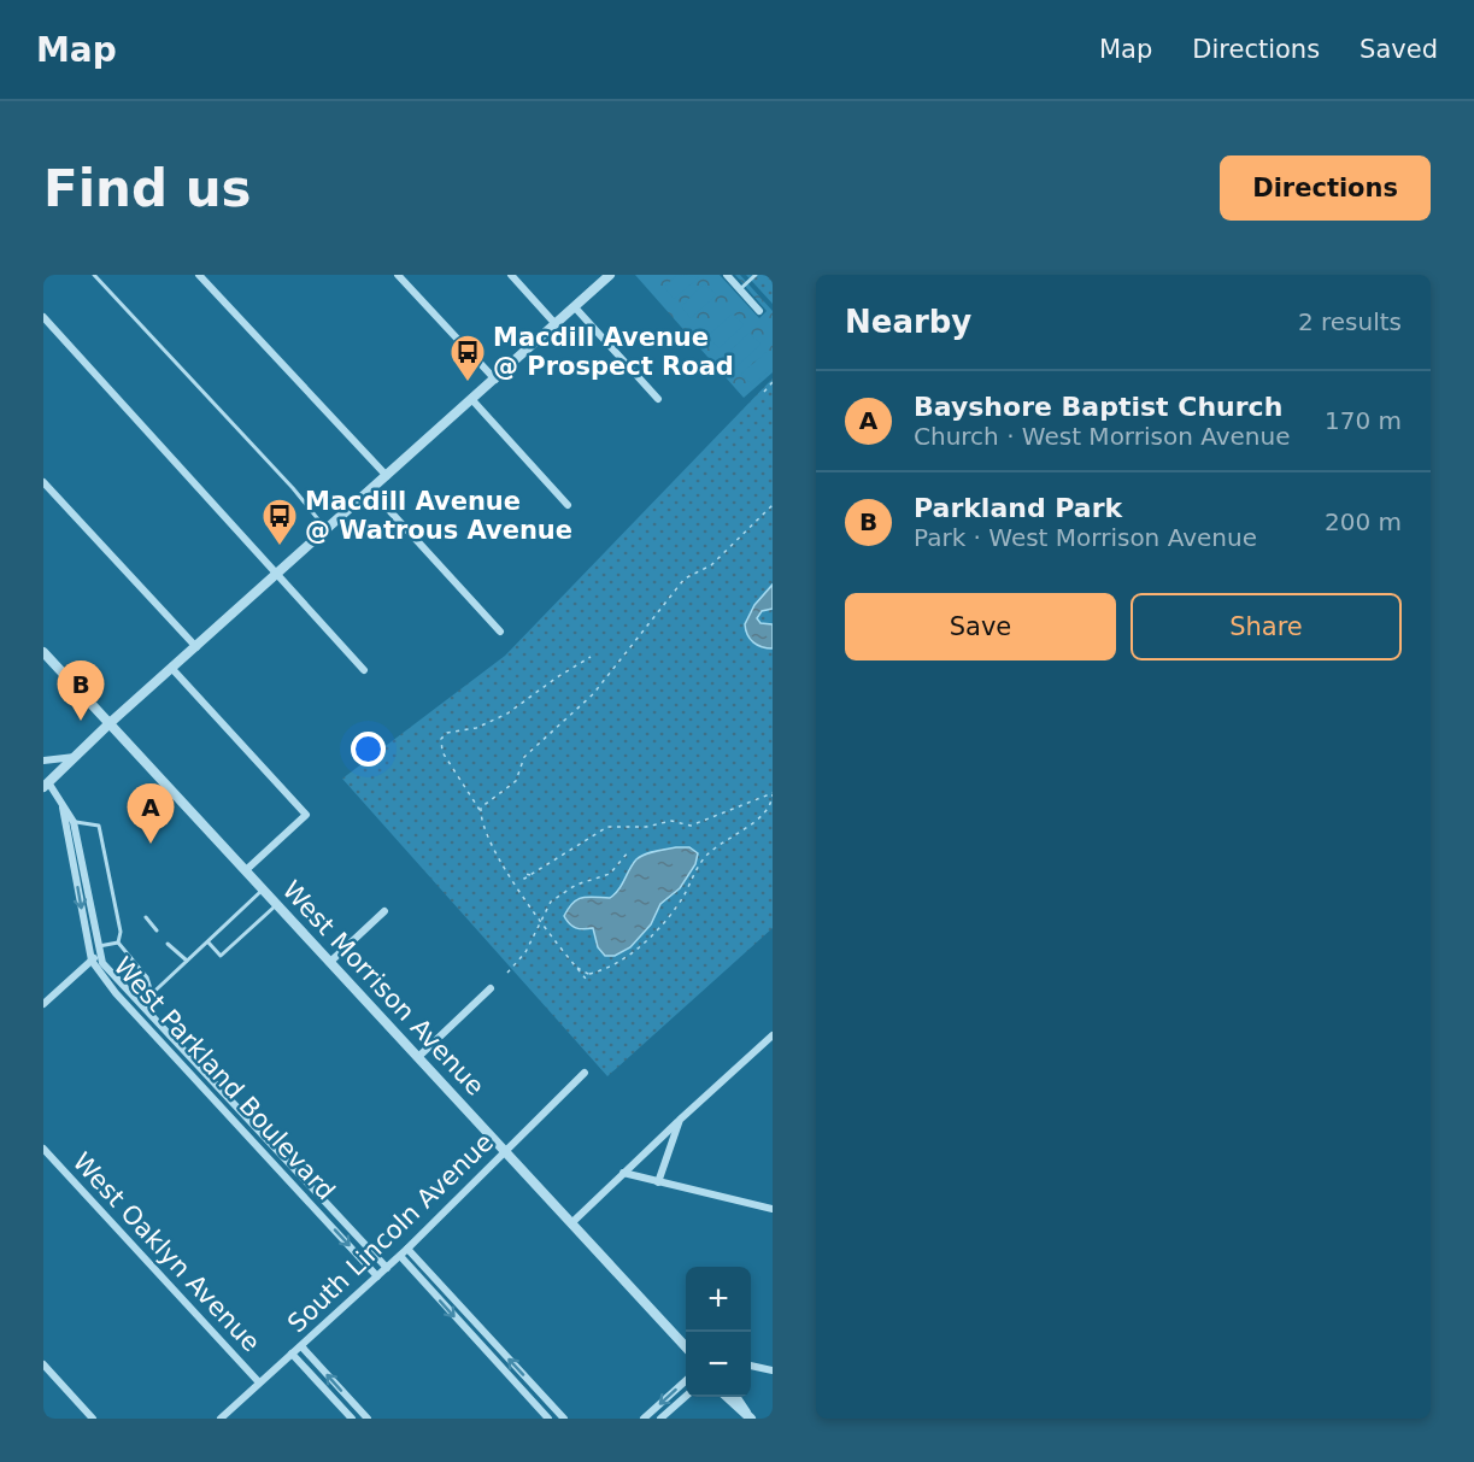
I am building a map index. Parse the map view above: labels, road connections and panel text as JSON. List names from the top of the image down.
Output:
{
  "streets": {
    "street": [
      "West Morrison Avenue",
      "West Parkland Boulevard",
      "South Lincoln Avenue",
      "West Oaklyn Avenue"
    ]
  },
  "crossings": [
    ["West Morrison Avenue", "South Lincoln Avenue"],
    ["West Parkland Boulevard", "South Lincoln Avenue"],
    ["South Lincoln Avenue", "West Oaklyn Avenue"]
  ],
  "places": {
    "bus stop": ["Macdill Avenue @ Prospect Road", "Macdill Avenue @ Watrous Avenue"]
  },
  "page": {
    "header": "Map",
    "nav": ["Map", "Directions", "Saved"],
    "buttons": [
      "Directions",
      ["Save", "Share"]
    ],
    "title": "Find us",
    "heading": ["Nearby", "2 results"],
    "list": [
      {
        "mark": "A",
        "name": "Bayshore Baptist Church",
        "note": "Church · West Morrison Avenue",
        "value": "170 m"
      },
      {
        "mark": "B",
        "name": "Parkland Park",
        "note": "Park · West Morrison Avenue",
        "value": "200 m"
      }
    ],
    "pins": ["B", "A"],
    "map_buttons": ["+", "−"]
  }
}
